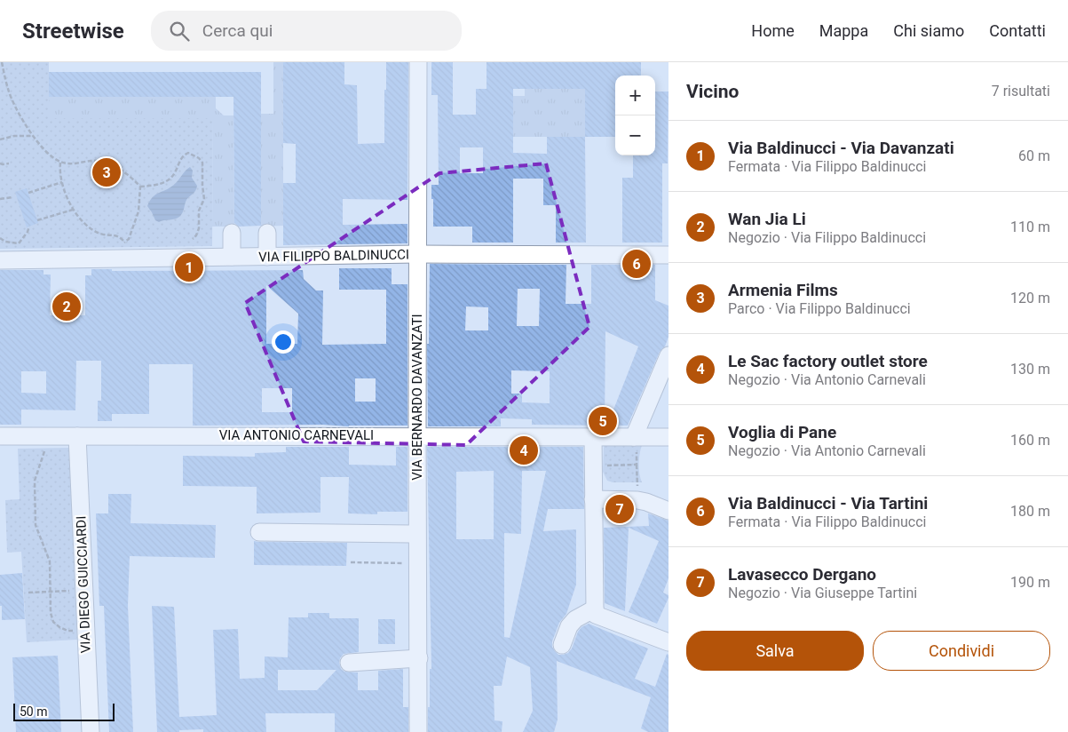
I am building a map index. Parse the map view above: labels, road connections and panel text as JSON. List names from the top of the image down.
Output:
{
  "streets": {
    "street": [
      "VIA FILIPPO BALDINUCCI",
      "VIA BERNARDO DAVANZATI",
      "VIA ANTONIO CARNEVALI",
      "VIA DIEGO GUICCIARDI"
    ]
  },
  "crossings": [
    ["VIA FILIPPO BALDINUCCI", "VIA BERNARDO DAVANZATI"],
    ["VIA BERNARDO DAVANZATI", "VIA ANTONIO CARNEVALI"],
    ["VIA ANTONIO CARNEVALI", "VIA DIEGO GUICCIARDI"]
  ],
  "scale_bar": "50 m",
  "page": {
    "header": "Streetwise",
    "search": "Cerca qui",
    "nav": [
      "Home",
      "Mappa",
      "Chi siamo",
      "Contatti"
    ],
    "heading": ["Vicino", "7 risultati"],
    "map_buttons": ["+", "−"],
    "list": [
      {
        "mark": "1",
        "name": "Via Baldinucci - Via Davanzati",
        "note": "Fermata · Via Filippo Baldinucci",
        "value": "60 m"
      },
      {
        "mark": "2",
        "name": "Wan Jia Li",
        "note": "Negozio · Via Filippo Baldinucci",
        "value": "110 m"
      },
      {
        "mark": "3",
        "name": "Armenia Films",
        "note": "Parco · Via Filippo Baldinucci",
        "value": "120 m"
      },
      {
        "mark": "4",
        "name": "Le Sac factory outlet store",
        "note": "Negozio · Via Antonio Carnevali",
        "value": "130 m"
      },
      {
        "mark": "5",
        "name": "Voglia di Pane",
        "note": "Negozio · Via Antonio Carnevali",
        "value": "160 m"
      },
      {
        "mark": "6",
        "name": "Via Baldinucci - Via Tartini",
        "note": "Fermata · Via Filippo Baldinucci",
        "value": "180 m"
      },
      {
        "mark": "7",
        "name": "Lavasecco Dergano",
        "note": "Negozio · Via Giuseppe Tartini",
        "value": "190 m"
      }
    ],
    "pins": [
      "3",
      "6",
      "1",
      "2",
      "5",
      "4",
      "7"
    ],
    "buttons": ["Salva", "Condividi"],
    "scale": "50 m"
  }
}
